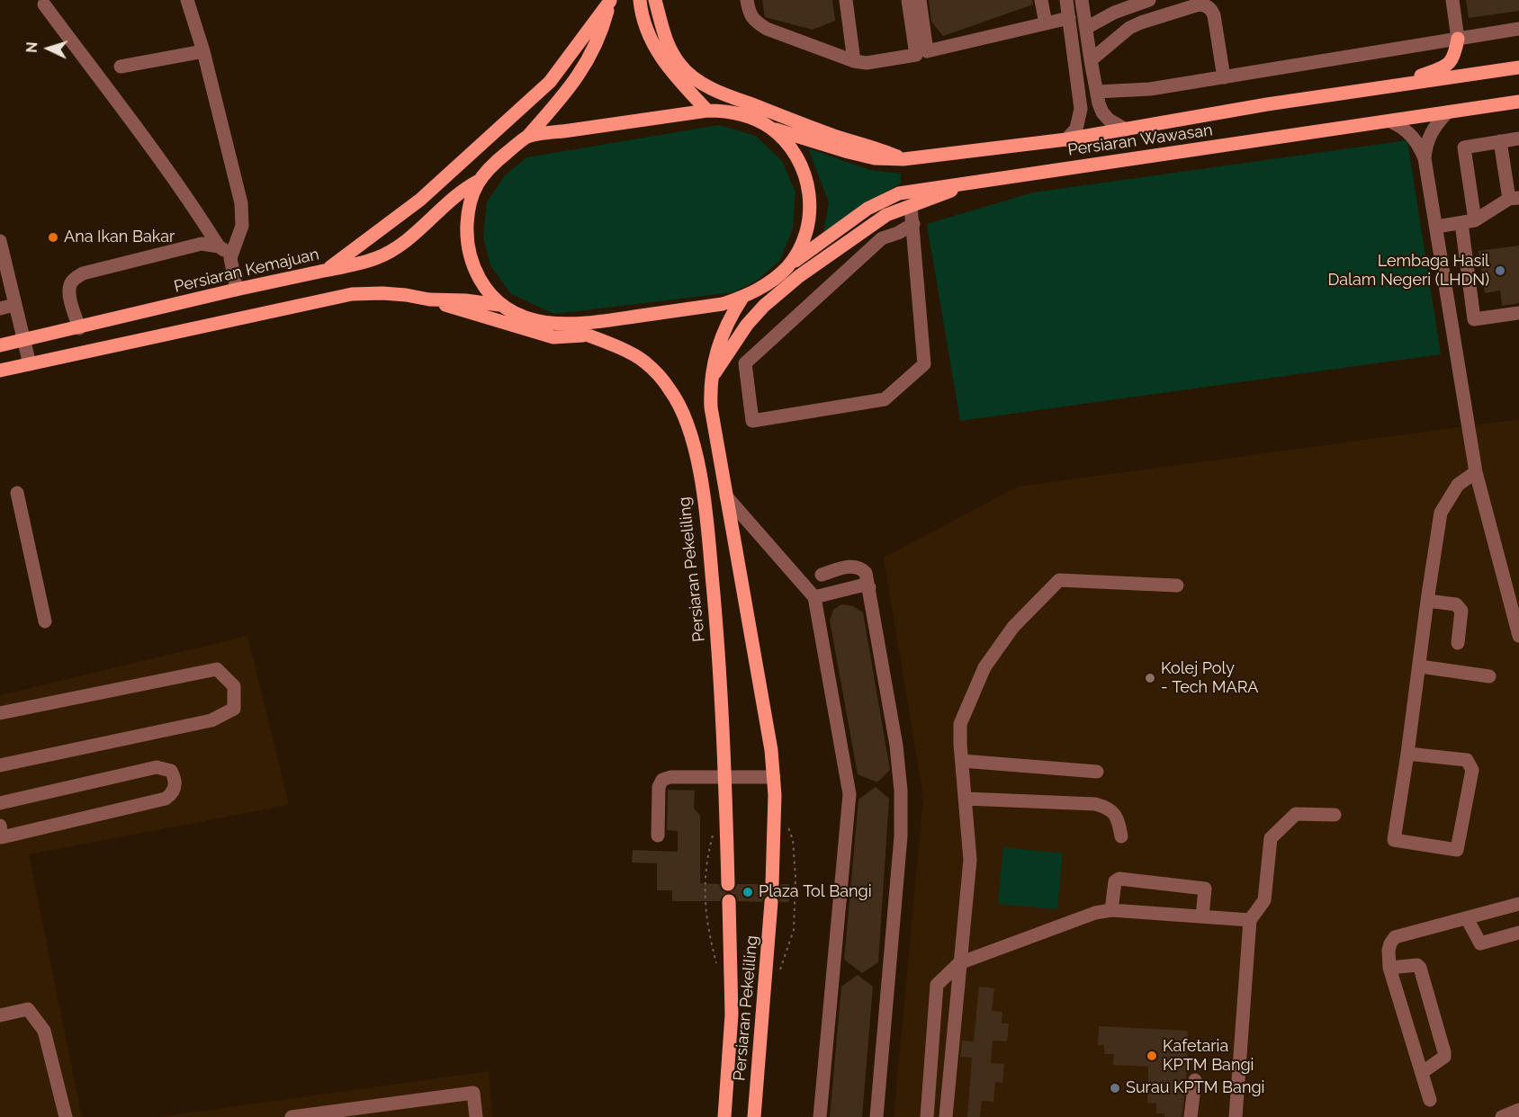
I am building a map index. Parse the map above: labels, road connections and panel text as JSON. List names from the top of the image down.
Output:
{
  "streets": {
    "main road": ["Persiaran Wawasan", "Persiaran Kemajuan", "Persiaran Pekeliling"]
  },
  "places": [
    "Ana Ikan Bakar",
    "Lembaga Hasil Dalam Negeri (LHDN)",
    "Kolej Poly - Tech MARA",
    "Plaza Tol Bangi",
    "Kafetaria KPTM Bangi",
    "Surau KPTM Bangi"
  ],
  "north": "left"
}
